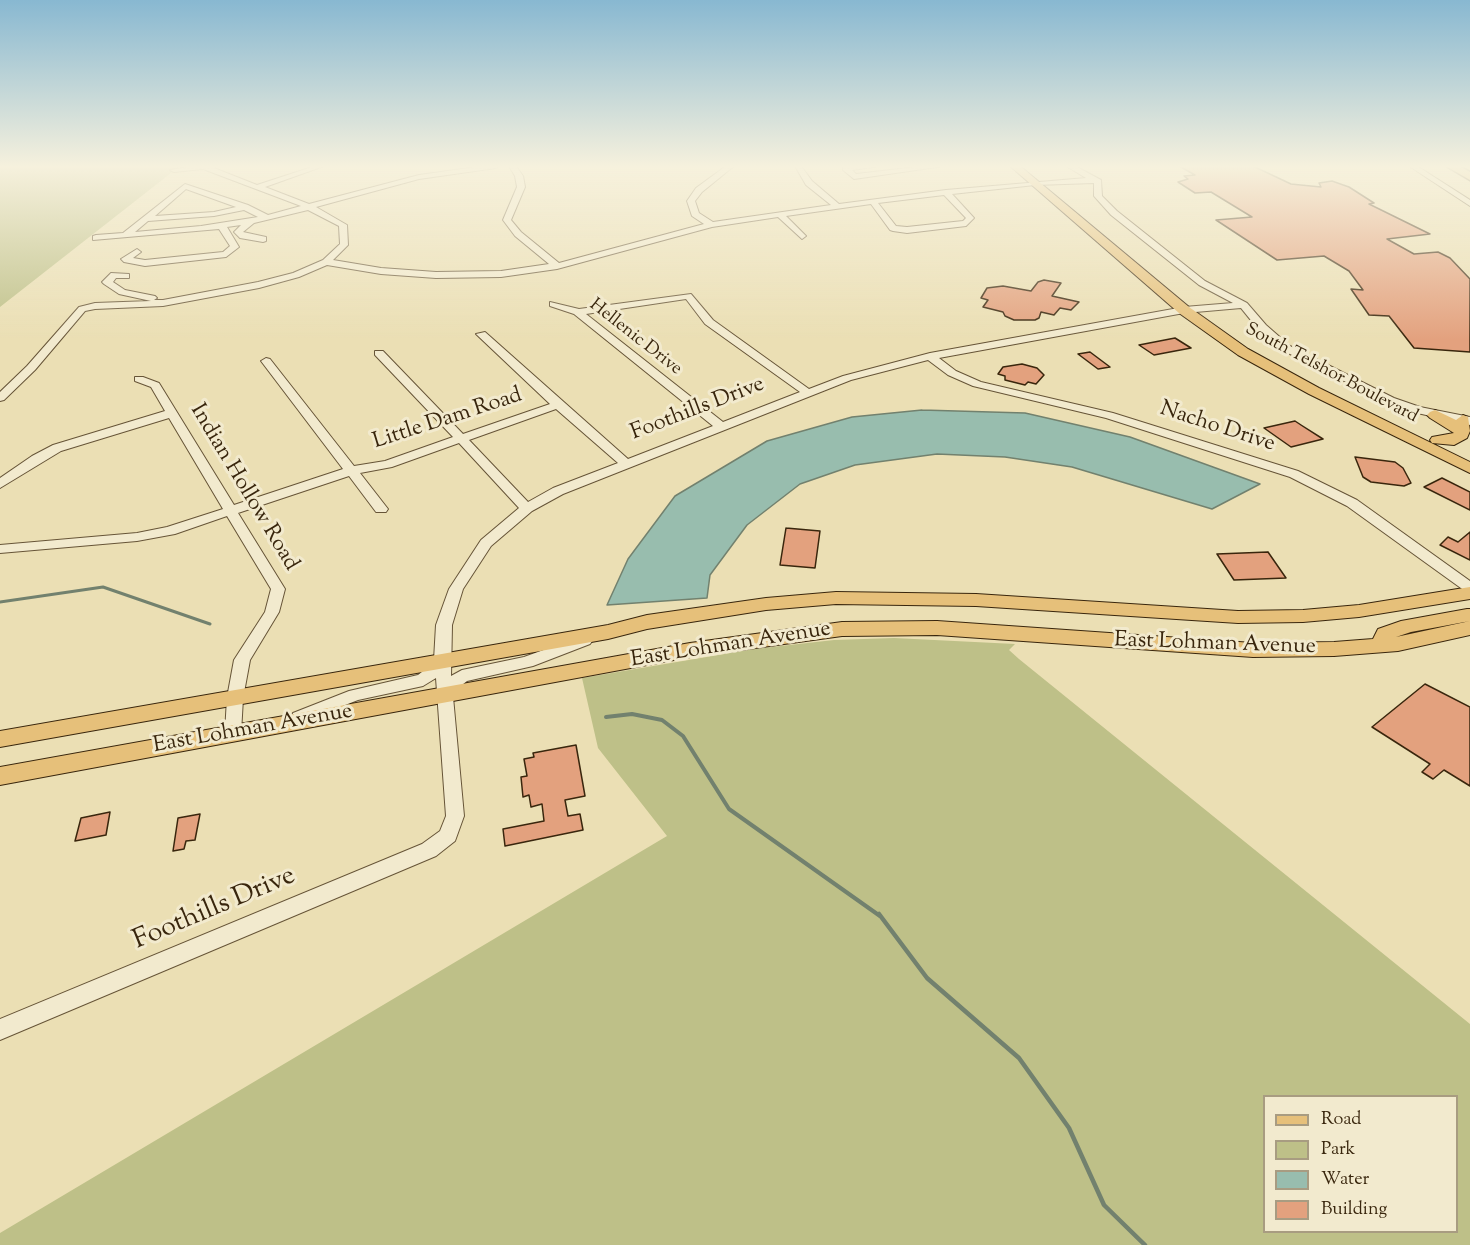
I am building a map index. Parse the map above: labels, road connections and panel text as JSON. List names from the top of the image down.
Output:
{
  "streets": {
    "main road": ["South Telshor Boulevard", "East Lohman Avenue"],
    "street": [
      "Hellenic Drive",
      "Foothills Drive",
      "Little Dam Road",
      "Nacho Drive",
      "Indian Hollow Road"
    ]
  },
  "crossings": [
    ["Hellenic Drive", "Foothills Drive"],
    ["South Telshor Boulevard", "Foothills Drive"],
    ["Foothills Drive", "Nacho Drive"],
    ["Foothills Drive", "East Lohman Avenue"],
    ["Little Dam Road", "Indian Hollow Road"],
    ["Indian Hollow Road", "East Lohman Avenue"]
  ],
  "legend": [
    "Road",
    "Park",
    "Water",
    "Building"
  ]
}
